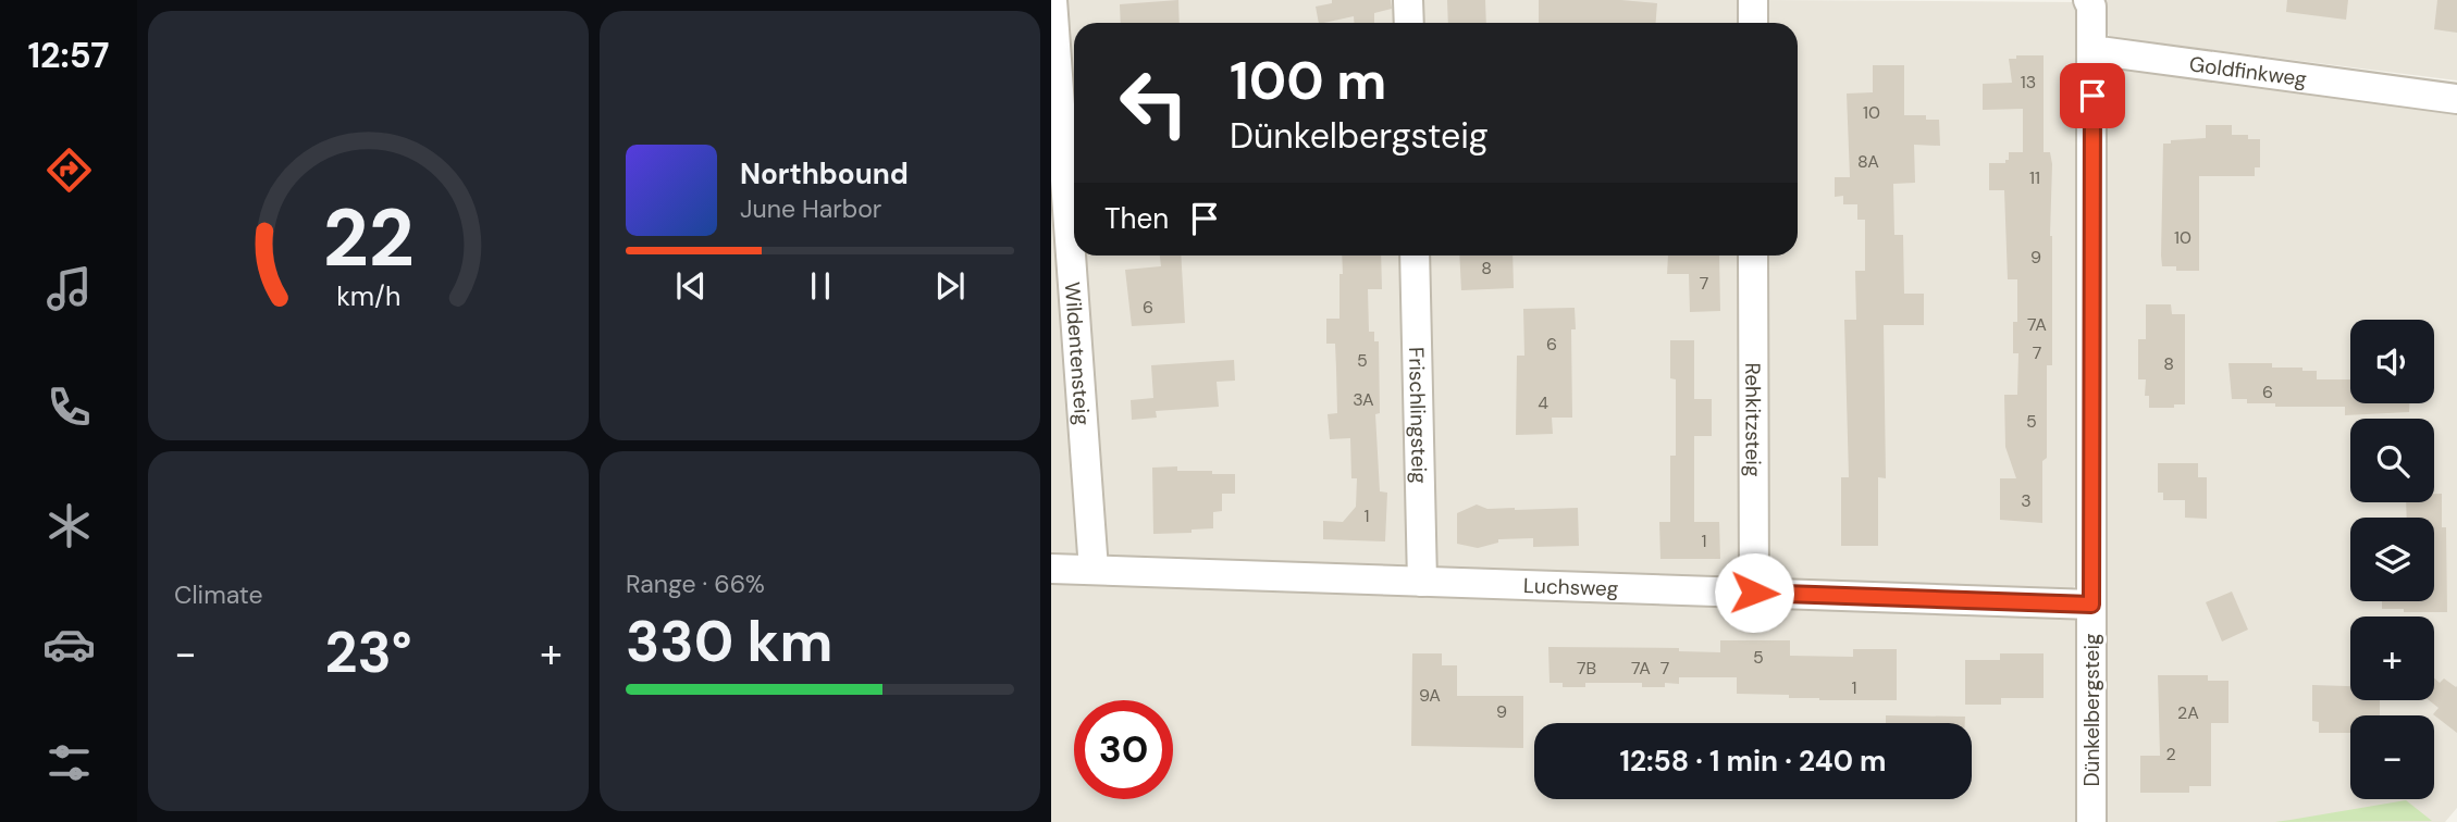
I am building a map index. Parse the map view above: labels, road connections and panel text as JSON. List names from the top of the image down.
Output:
{
  "streets": {
    "street": [
      "Goldfinkweg",
      "Wildentensteig",
      "Frischlingsteig",
      "Rehkitzsteig",
      "Luchsweg",
      "Dünkelbergsteig"
    ]
  },
  "crossings": [
    ["Goldfinkweg", "Dünkelbergsteig"],
    ["Wildentensteig", "Luchsweg"],
    ["Frischlingsteig", "Luchsweg"],
    ["Rehkitzsteig", "Luchsweg"],
    ["Luchsweg", "Dünkelbergsteig"]
  ],
  "house_numbers": [
    "13",
    "10",
    "8A",
    "11",
    "10",
    "9",
    "8",
    "7",
    "6",
    "7A",
    "6",
    "7",
    "5",
    "8",
    "6",
    "3A",
    "4",
    "5",
    "3",
    "1",
    "1",
    "5",
    "7B",
    "7A",
    "7",
    "1",
    "9A",
    "9",
    "2A",
    "2"
  ],
  "page": {
    "tabs": "12:57",
    "turn": ["100 m", "Dünkelbergsteig"],
    "song": ["Northbound", "June Harbor"],
    "then": "Then",
    "map_buttons": ["+", "−"],
    "tile": [
      "Climate",
      ["Range · 66%", "330 km"]
    ],
    "heat": ["−", "23°", "+"],
    "limit": "30",
    "trip": "12:58 · 1 min · 240 m",
    "gauge": ["22", "km/h"]
  }
}
